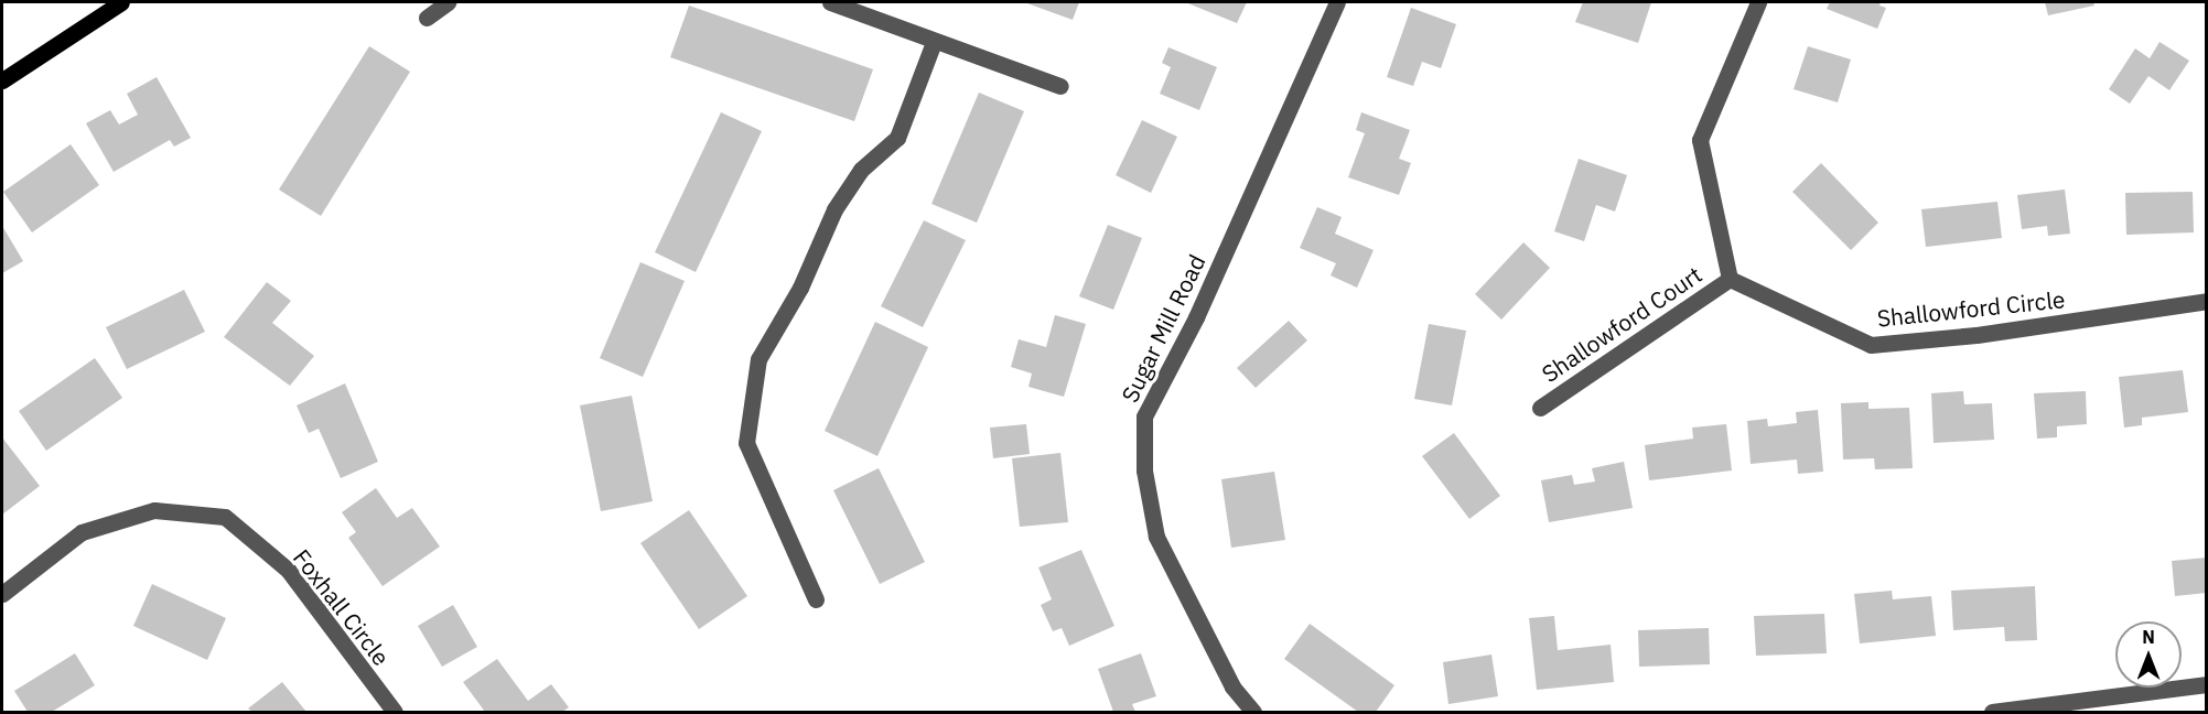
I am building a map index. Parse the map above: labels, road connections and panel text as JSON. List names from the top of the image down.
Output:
{
  "streets": {
    "street": [
      "Shallowford Circle",
      "Shallowford Court",
      "Sugar Mill Road",
      "Foxhall Circle"
    ]
  },
  "crossings": [
    ["Shallowford Circle", "Shallowford Court"]
  ],
  "north": "top"
}
